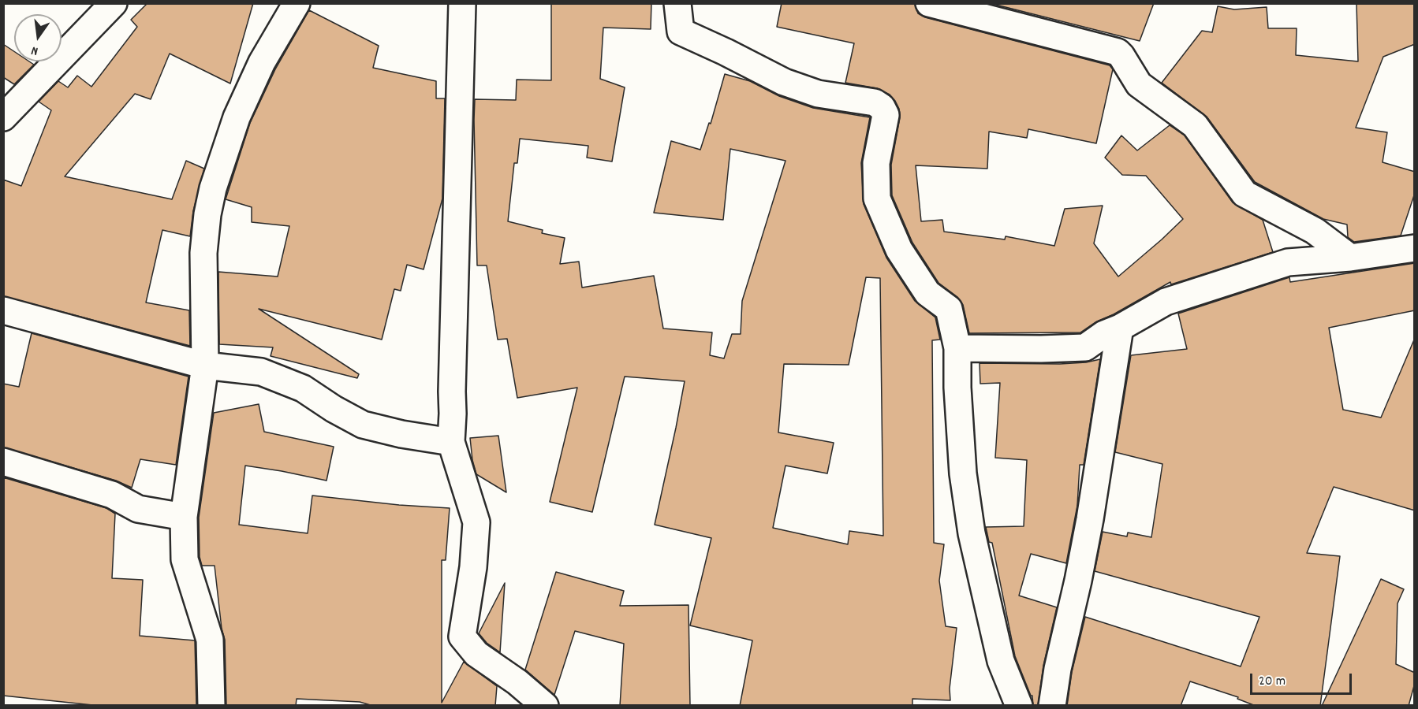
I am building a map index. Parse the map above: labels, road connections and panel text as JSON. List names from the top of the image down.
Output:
{
  "scale_bar": "20 m",
  "north": "bottom"
}
